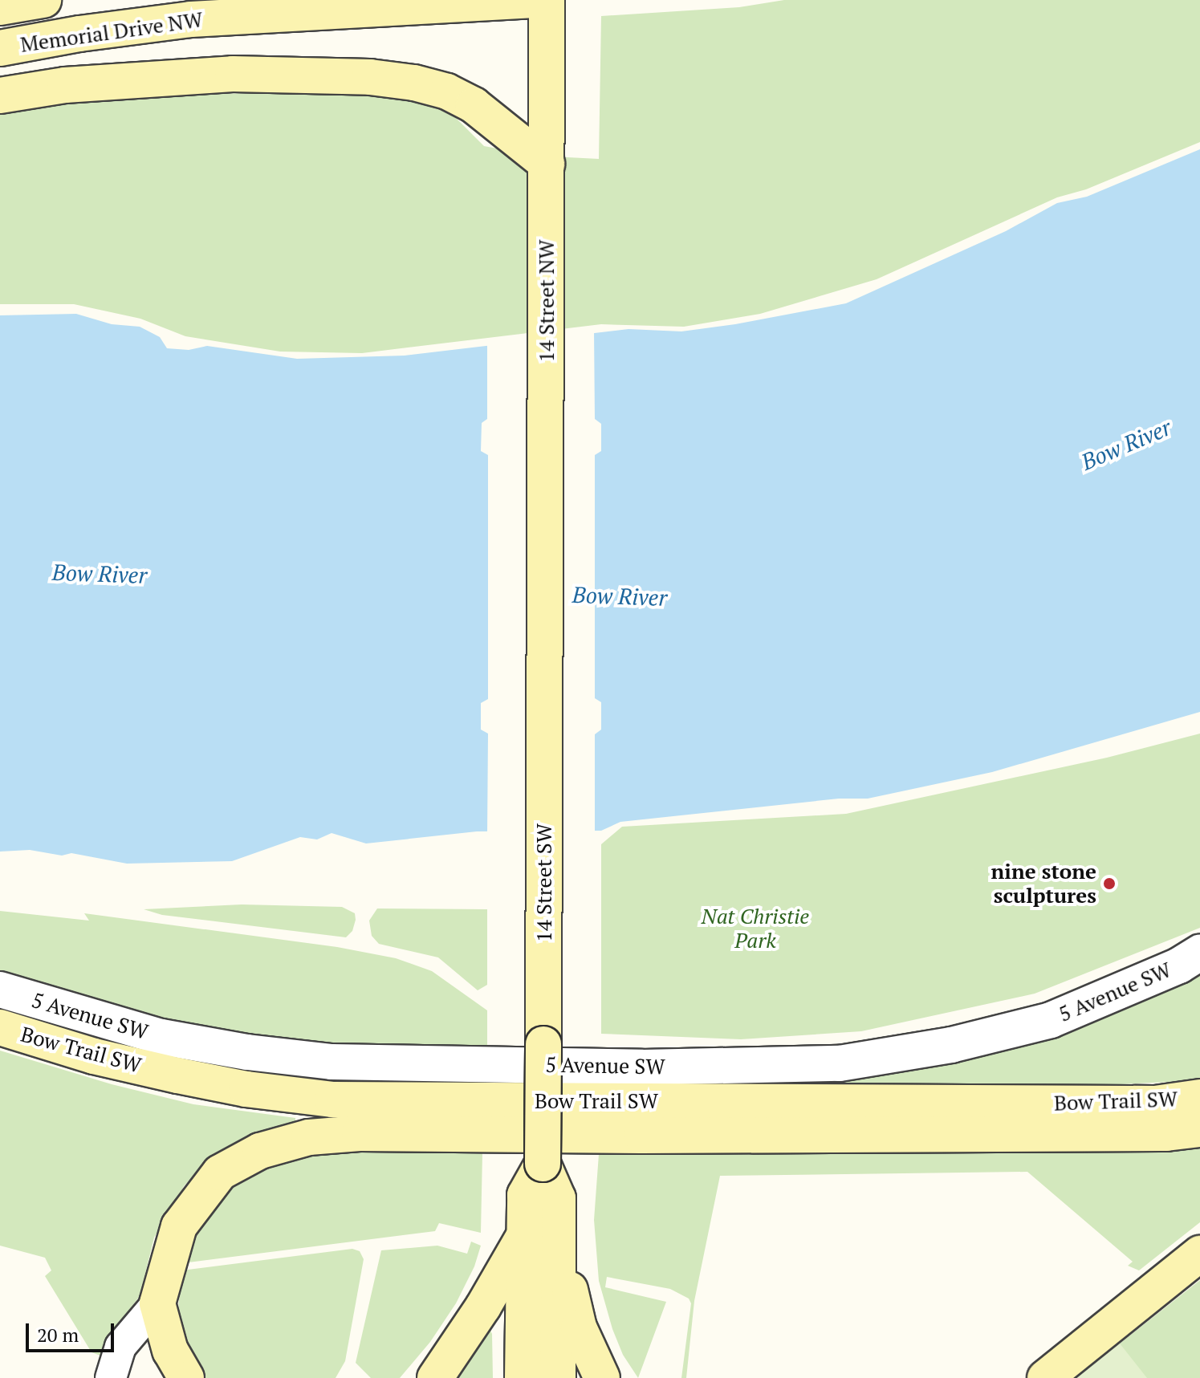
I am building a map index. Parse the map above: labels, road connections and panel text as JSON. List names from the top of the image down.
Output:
{
  "streets": {
    "main road": [
      "Memorial Drive NW",
      "14 Street NW",
      "14 Street SW",
      "Bow Trail SW"
    ],
    "street": ["5 Avenue SW"]
  },
  "crossings": [
    ["14 Street NW", "14 Street SW"]
  ],
  "water": ["Bow River"],
  "parks": ["Nat Christie Park"],
  "places": ["nine stone sculptures"],
  "scale_bar": "20 m"
}
